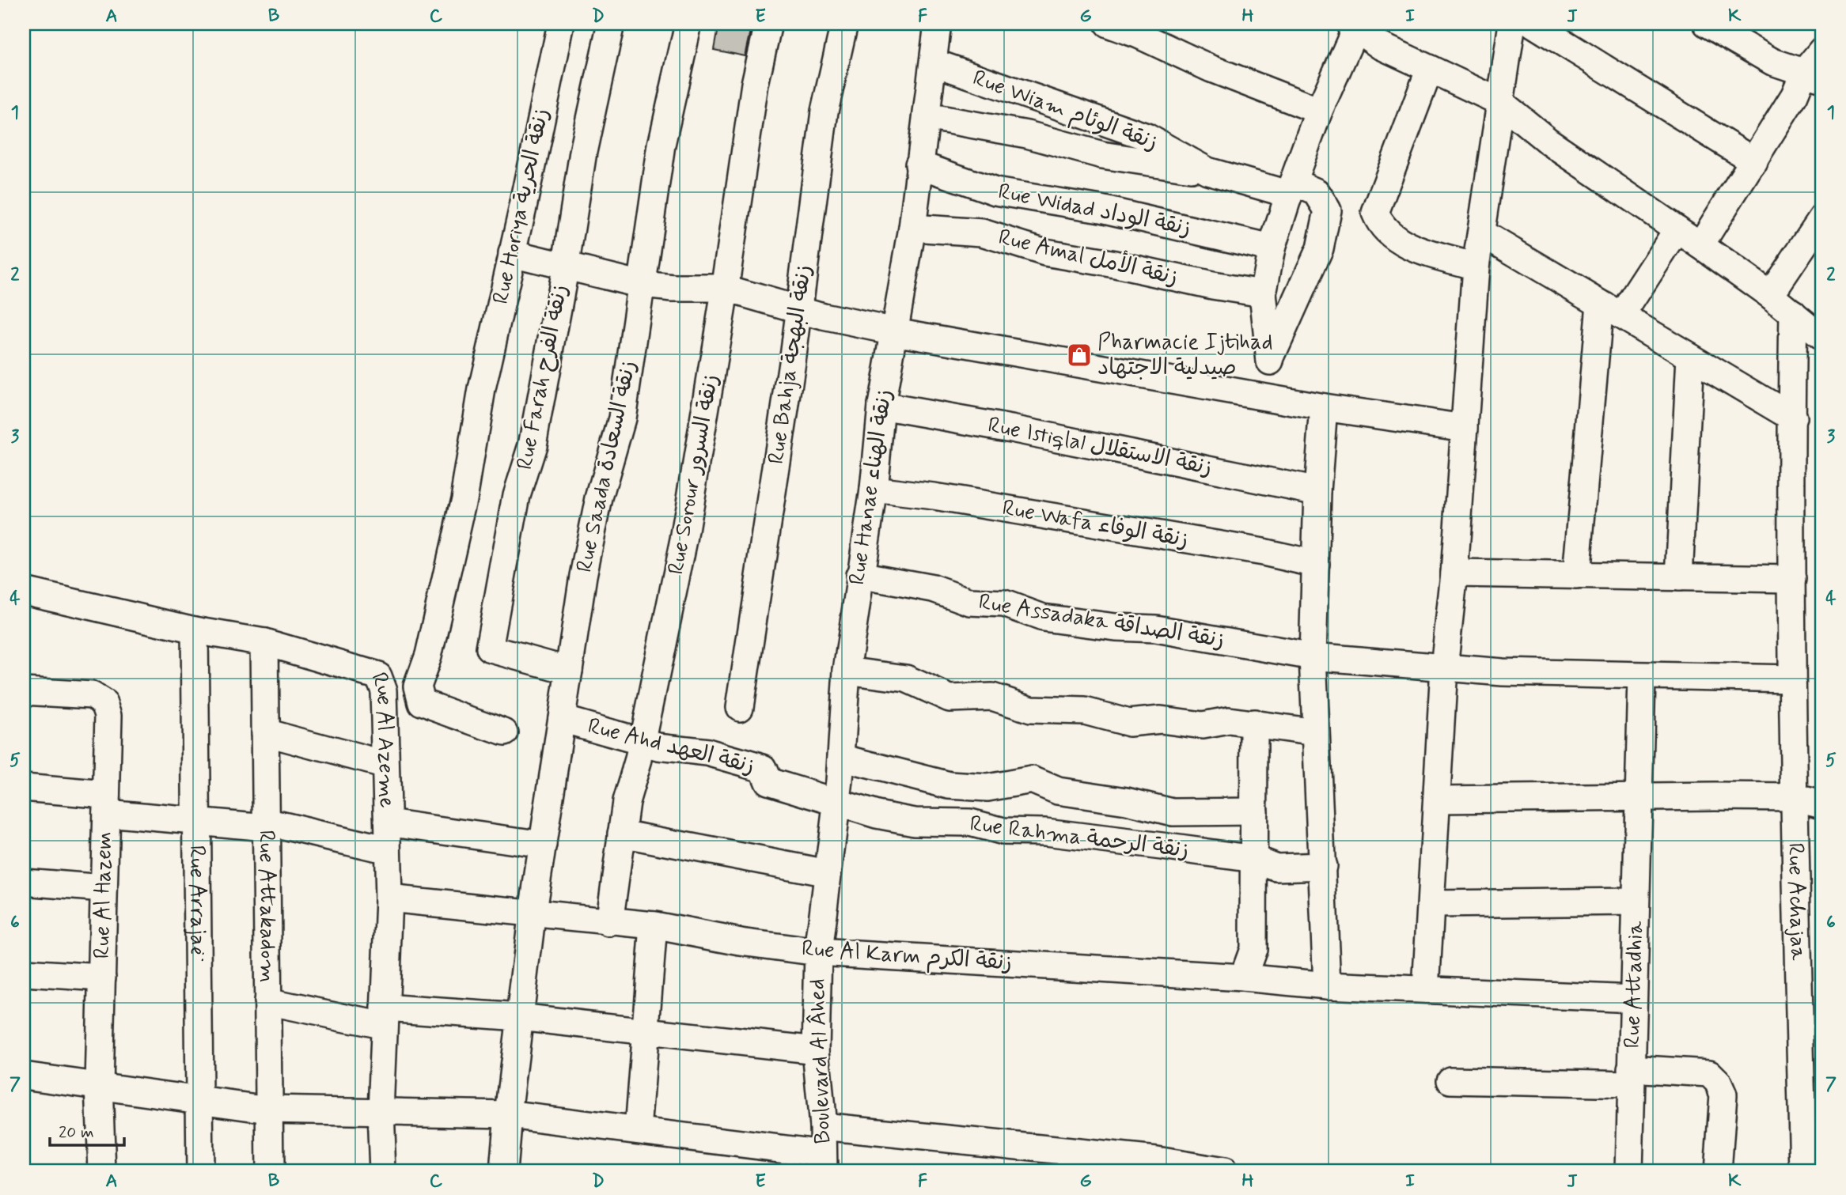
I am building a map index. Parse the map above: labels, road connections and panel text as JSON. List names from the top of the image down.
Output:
{
  "streets": {
    "street": [
      "Rue Wiam زنقة الوئام",
      "Rue Horiya زنقة الحرية",
      "Rue Widad زنقة الوداد",
      "Rue Amal زنقة الأمل",
      "Rue Bahja زنقة البهجة",
      "Rue Farah زنقة الفرح",
      "Rue Istiqlal زنقة الاستقلال",
      "Rue Saada زنقة السعادة",
      "Rue Sorour زنقة السرور",
      "Rue Hanae زنقة الهناء",
      "Rue Wafa زنقة الوفاء",
      "Rue Assadaka زنقة الصداقة",
      "Rue Al Azeme",
      "Rue Ahd زنقة العهد",
      "Rue Rahma زنقة الرحمة",
      "Rue Al Hazem",
      "Rue Arrajaë",
      "Rue Achajaa",
      "Rue Attakadom",
      "Rue Al Karm زنقة الكرم",
      "Rue Attadhia",
      "Boulevard Al Âhed"
    ]
  },
  "crossings": [
    ["Rue Wiam زنقة الوئام", "Rue Hanae زنقة الهناء"],
    ["Rue Widad زنقة الوداد", "Rue Hanae زنقة الهناء"],
    ["Rue Amal زنقة الأمل", "Rue Hanae زنقة الهناء"],
    ["Rue Farah زنقة الفرح", "Rue Saada زنقة السعادة"],
    ["Rue Istiqlal زنقة الاستقلال", "Rue Hanae زنقة الهناء"],
    ["Rue Saada زنقة السعادة", "Rue Ahd زنقة العهد"],
    ["Rue Saada زنقة السعادة", "Rue Al Karm زنقة الكرم"],
    ["Rue Sorour زنقة السرور", "Rue Ahd زنقة العهد"],
    ["Rue Sorour زنقة السرور", "Rue Al Karm زنقة الكرم"],
    ["Rue Hanae زنقة الهناء", "Rue Wafa زنقة الوفاء"],
    ["Rue Hanae زنقة الهناء", "Rue Assadaka زنقة الصداقة"],
    ["Rue Hanae زنقة الهناء", "Rue Ahd زنقة العهد"],
    ["Rue Hanae زنقة الهناء", "Rue Rahma زنقة الرحمة"],
    ["Rue Hanae زنقة الهناء", "Rue Al Karm زنقة الكرم"],
    ["Rue Hanae زنقة الهناء", "Boulevard Al Âhed"],
    ["Rue Assadaka زنقة الصداقة", "Rue Achajaa"],
    ["Rue Assadaka زنقة الصداقة", "Rue Attadhia"],
    ["Rue Al Azeme", "Rue Arrajaë"],
    ["Rue Al Azeme", "Rue Attakadom"],
    ["Rue Al Azeme", "Rue Al Karm زنقة الكرم"],
    ["Rue Ahd زنقة العهد", "Rue Rahma زنقة الرحمة"],
    ["Rue Al Karm زنقة الكرم", "Rue Attadhia"],
    ["Rue Al Karm زنقة الكرم", "Boulevard Al Âhed"]
  ],
  "places": {
    "shop": ["Pharmacie Ijtihad صيدلية الاجتهاد"]
  },
  "scale_bar": "20 m",
  "grid": {
    "columns": [
      "A",
      "B",
      "C",
      "D",
      "E",
      "F",
      "G",
      "H",
      "I",
      "J",
      "K"
    ],
    "rows": [
      "1",
      "2",
      "3",
      "4",
      "5",
      "6",
      "7"
    ]
  }
}
